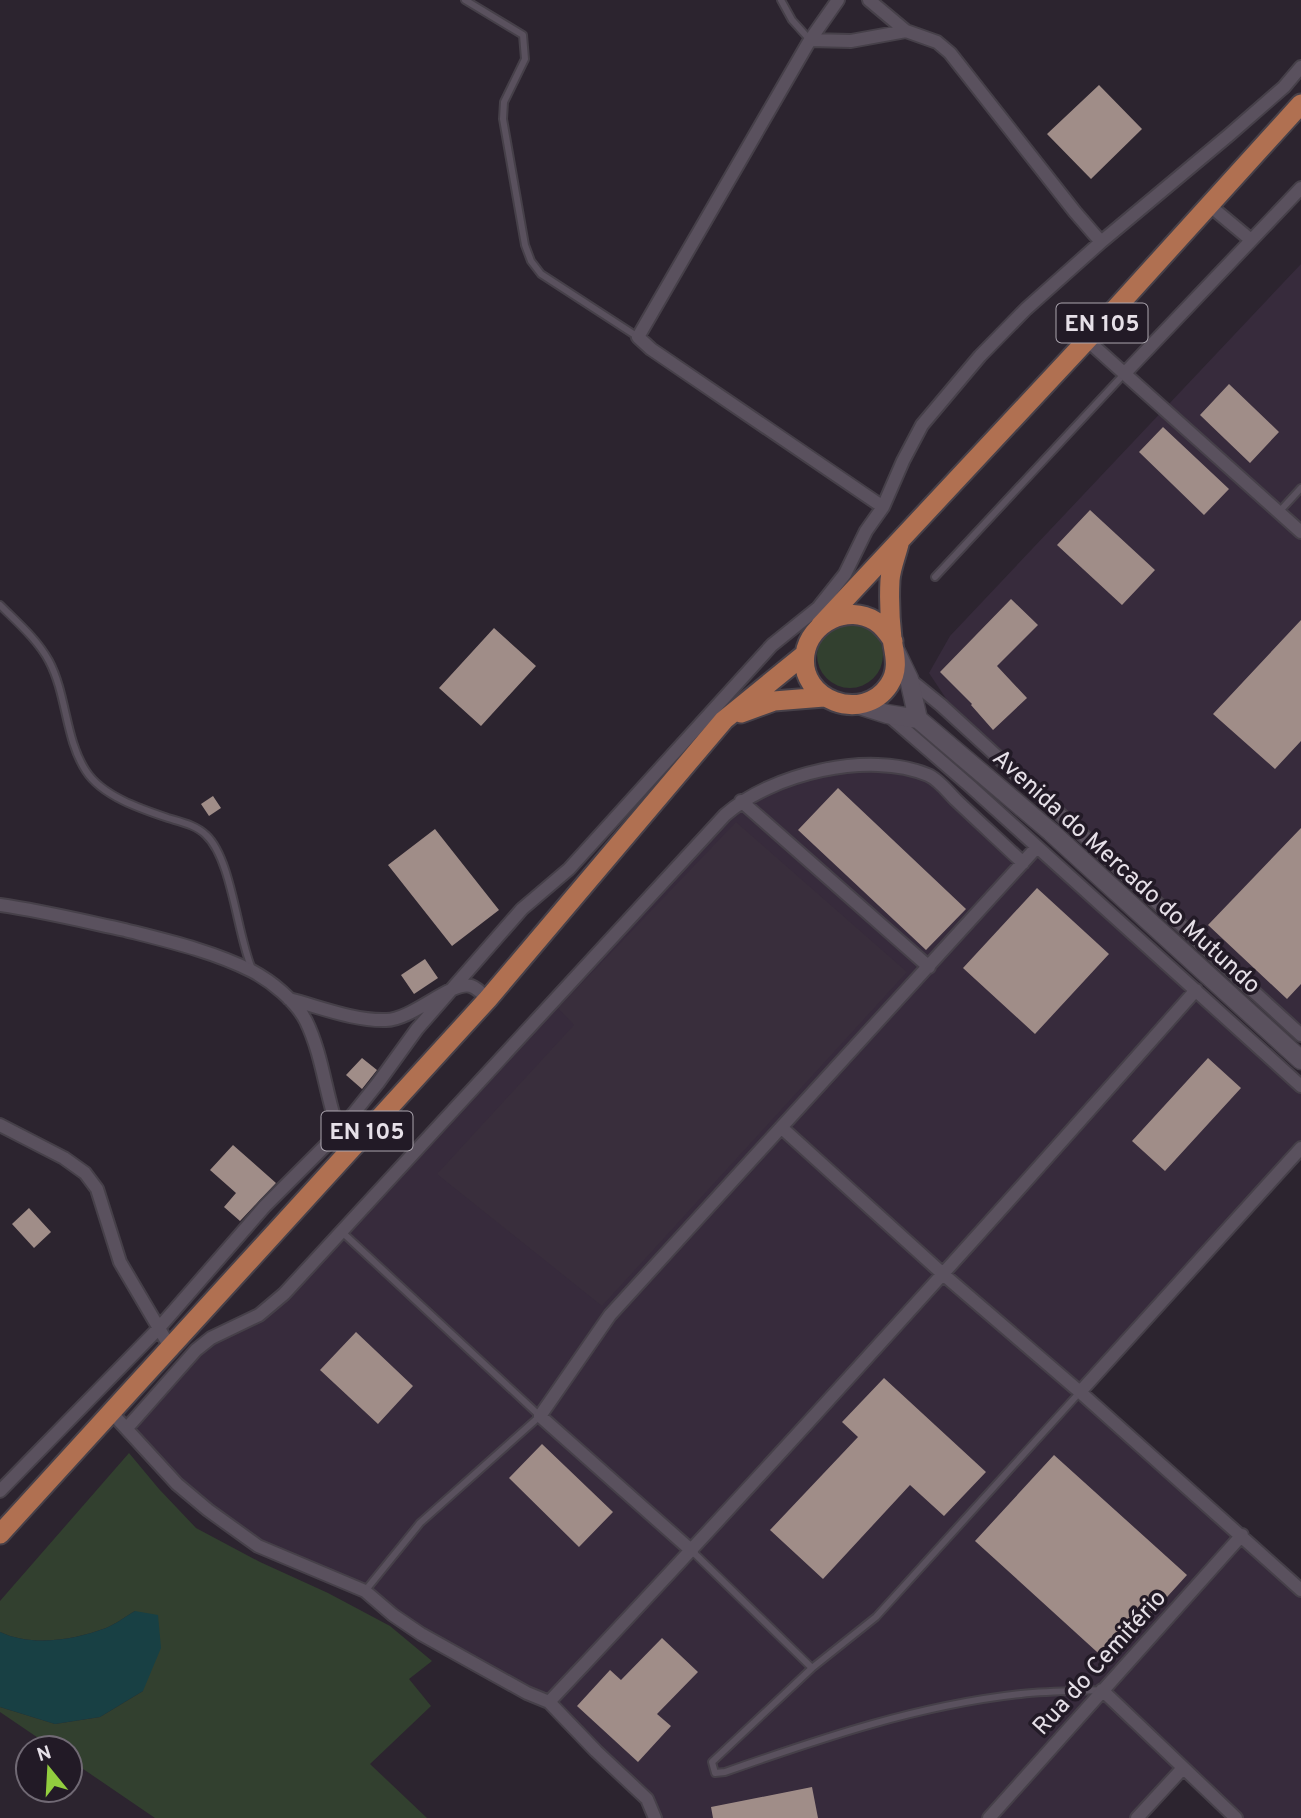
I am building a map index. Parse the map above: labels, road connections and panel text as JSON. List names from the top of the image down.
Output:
{
  "streets": {
    "main road": ["EN 105", "Avenida do Mercado do Mutundo"],
    "street": ["Rua do Cemitério"]
  },
  "north": "top"
}
